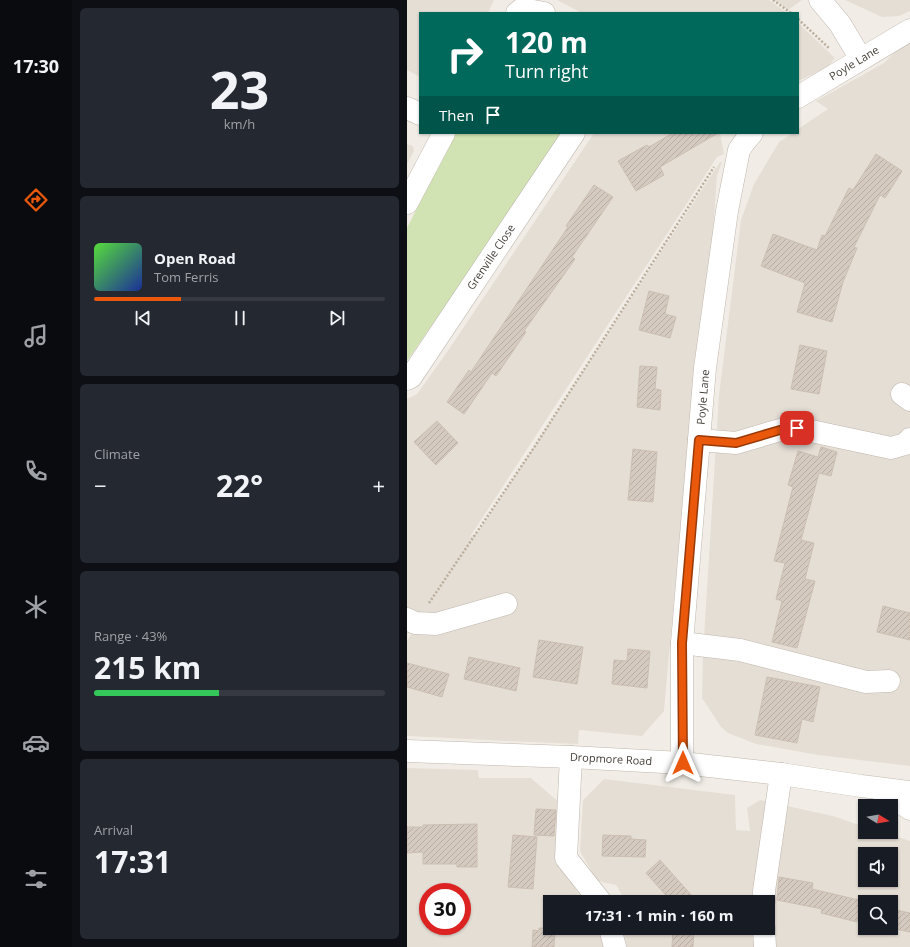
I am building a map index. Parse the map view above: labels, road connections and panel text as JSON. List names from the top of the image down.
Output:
{
  "streets": {
    "street": ["Poyle Lane", "Grenville Close", "Dropmore Road"]
  },
  "crossings": [
    ["Poyle Lane", "Dropmore Road"]
  ],
  "north": "right",
  "page": {
    "tabs": "17:30",
    "tile": [
      ["23", "km/h"],
      "Climate",
      ["Range · 43%", "215 km"],
      ["Arrival", "17:31"]
    ],
    "turn": ["120 m", "Turn right"],
    "then": "Then",
    "song": ["Open Road", "Tom Ferris"],
    "heat": ["−", "22°", "+"],
    "limit": "30",
    "trip": "17:31 · 1 min · 160 m"
  }
}
